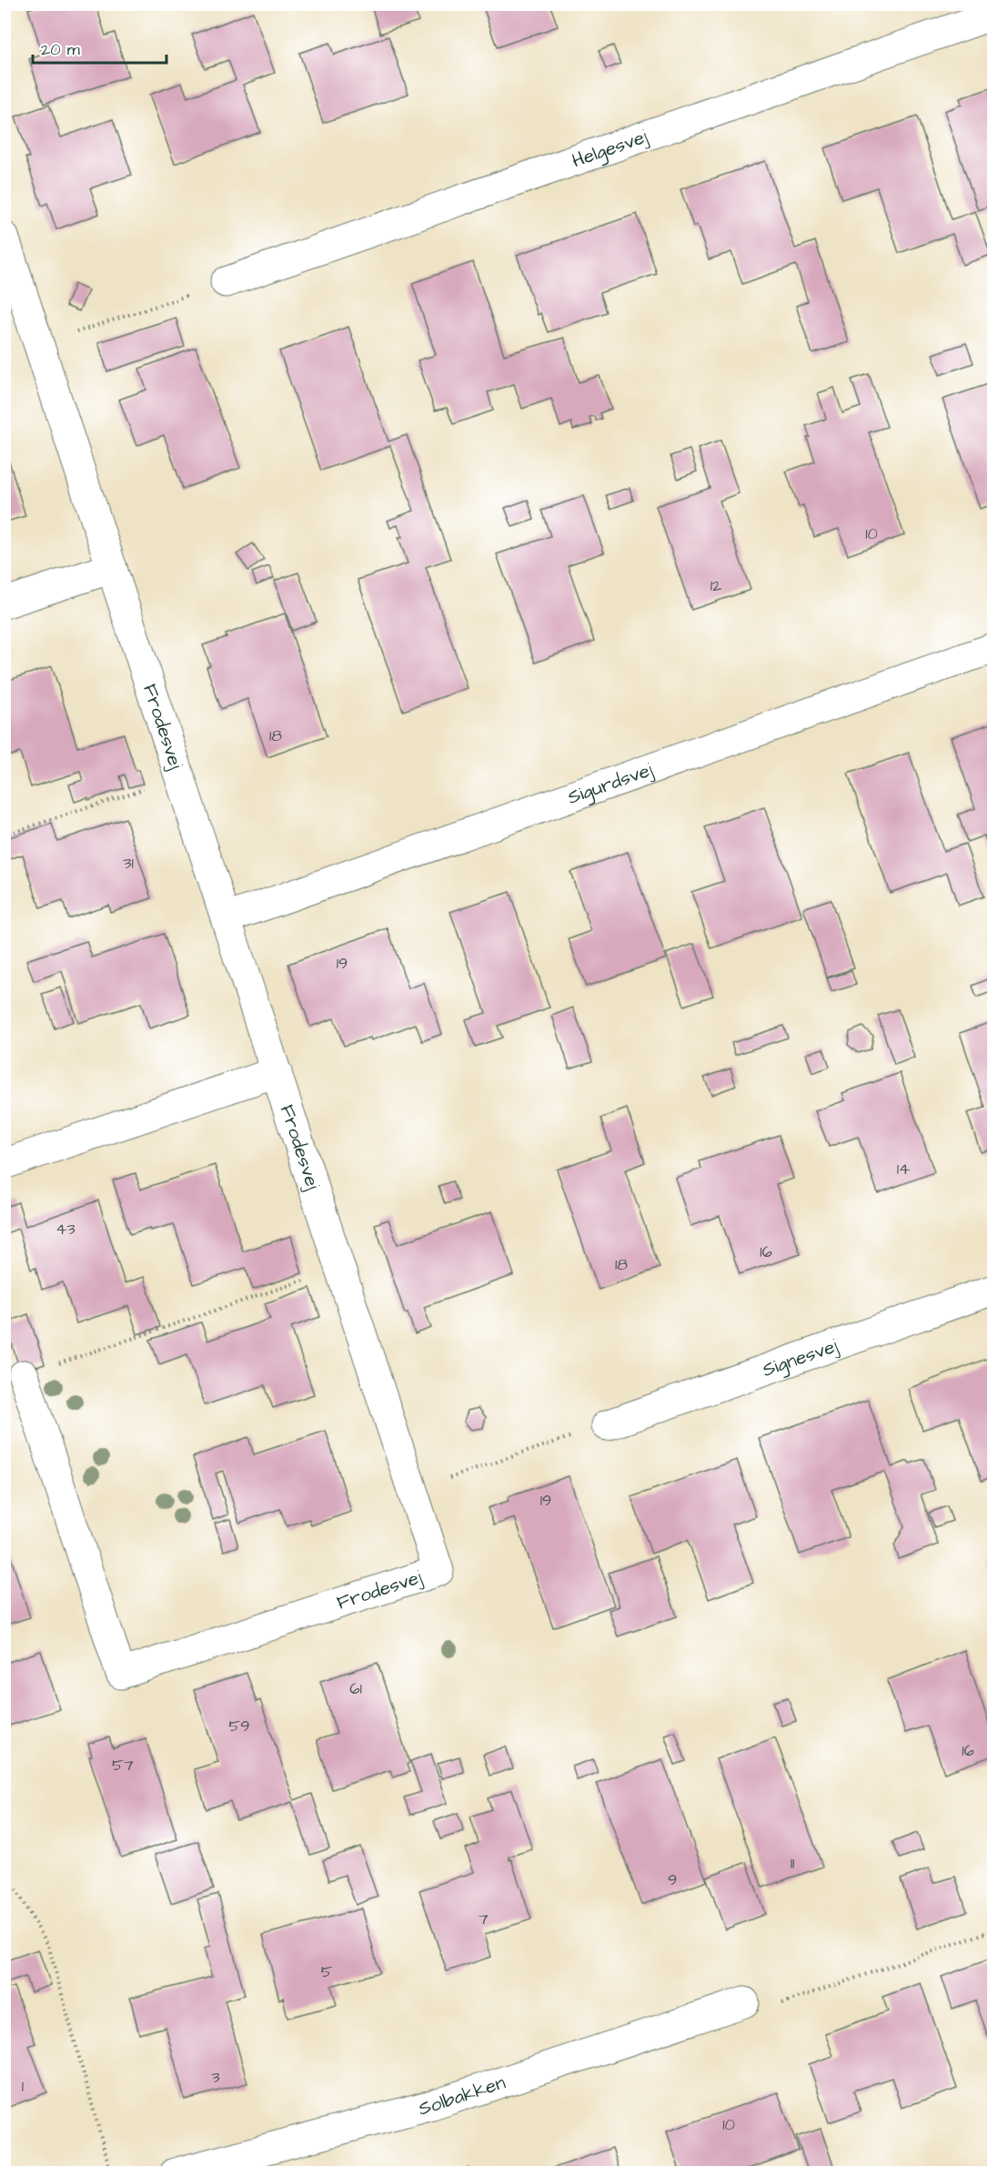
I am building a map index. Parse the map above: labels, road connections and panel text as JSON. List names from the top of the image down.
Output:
{
  "streets": {
    "street": [
      "Helgesvej",
      "Frodesvej",
      "Sigurdsvej",
      "Signesvej",
      "Solbakken"
    ]
  },
  "crossings": [
    ["Frodesvej", "Sigurdsvej"]
  ],
  "house_numbers": [
    "10",
    "12",
    "18",
    "31",
    "19",
    "14",
    "43",
    "16",
    "18",
    "19",
    "61",
    "59",
    "16",
    "57",
    "11",
    "9",
    "7",
    "5",
    "3",
    "1",
    "10"
  ],
  "scale_bar": "20 m"
}
